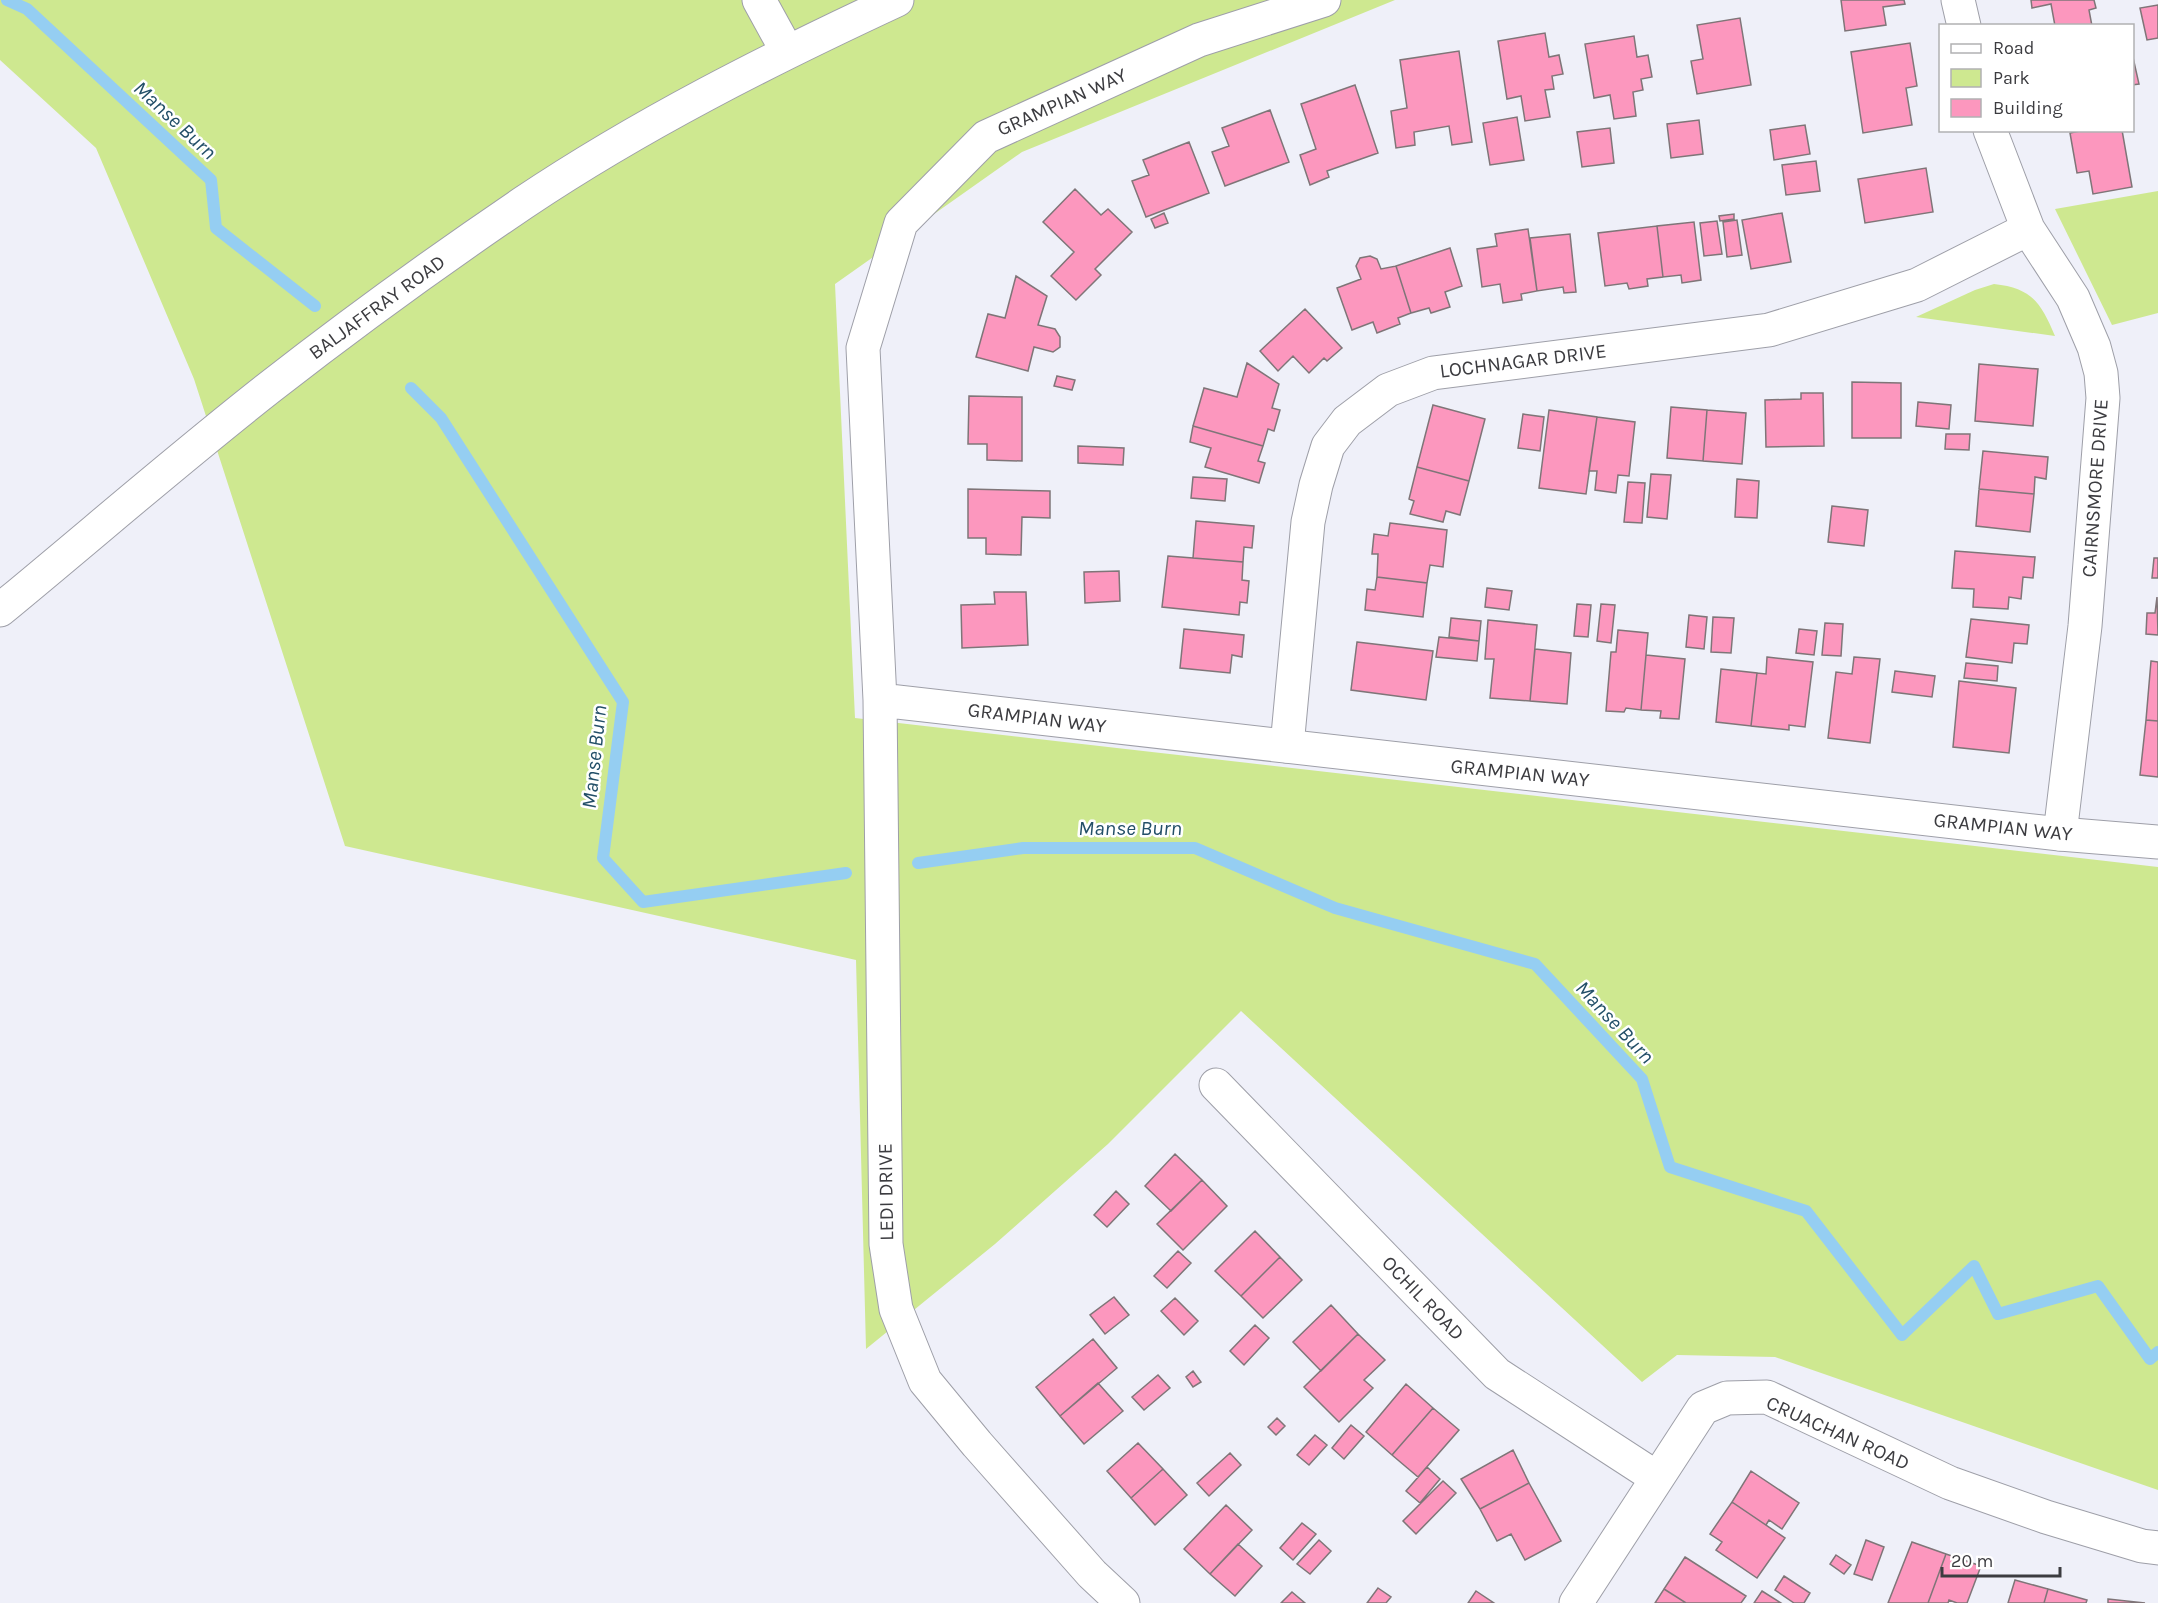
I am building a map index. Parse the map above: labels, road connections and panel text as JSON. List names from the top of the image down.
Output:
{
  "streets": {
    "street": [
      "GRAMPIAN WAY",
      "BALJAFFRAY ROAD",
      "LOCHNAGAR DRIVE",
      "CAIRNSMORE DRIVE",
      "LEDI DRIVE",
      "OCHIL ROAD",
      "CRUACHAN ROAD"
    ]
  },
  "crossings": [
    ["GRAMPIAN WAY", "LOCHNAGAR DRIVE"],
    ["GRAMPIAN WAY", "CAIRNSMORE DRIVE"],
    ["GRAMPIAN WAY", "LEDI DRIVE"],
    ["LOCHNAGAR DRIVE", "CAIRNSMORE DRIVE"],
    ["OCHIL ROAD", "CRUACHAN ROAD"]
  ],
  "water": ["Manse Burn"],
  "legend": ["Road", "Park", "Building"],
  "scale_bar": "20 m"
}
